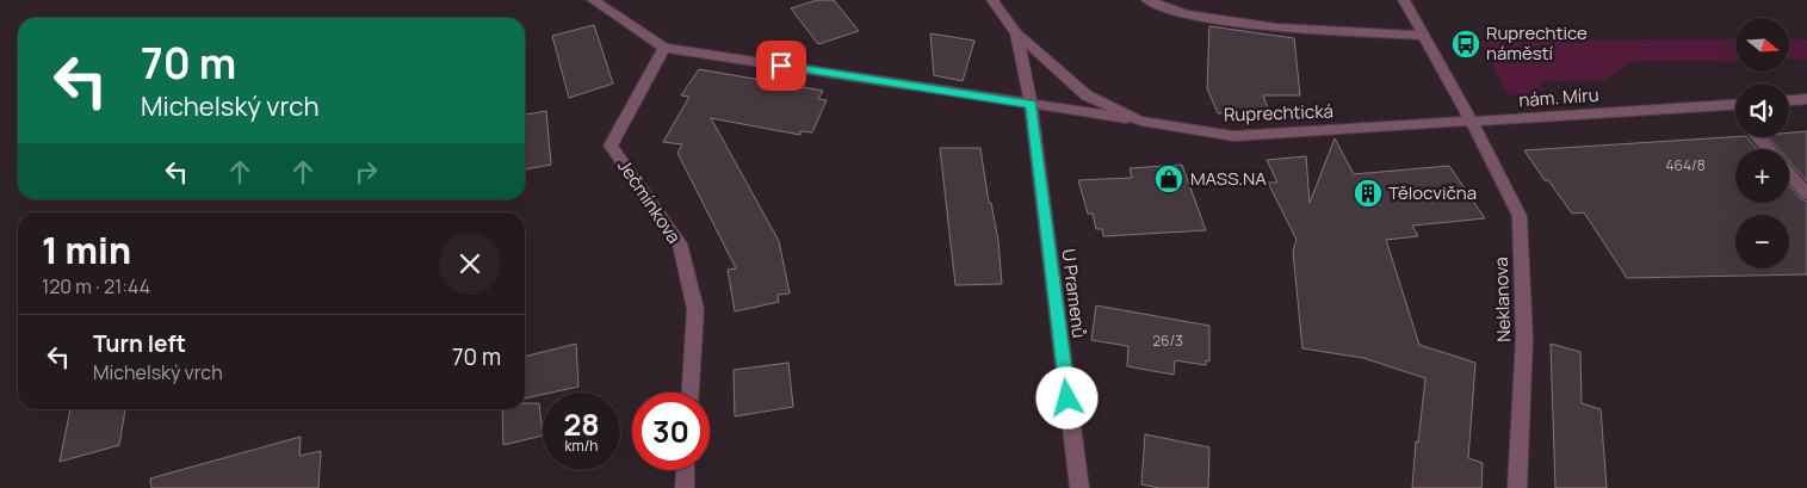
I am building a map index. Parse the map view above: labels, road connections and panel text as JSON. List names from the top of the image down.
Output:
{
  "streets": {
    "street": [
      "nám. Míru",
      "Ruprechtická",
      "Ječmínkova",
      "U Pramenů",
      "Neklanova"
    ]
  },
  "crossings": [
    ["nám. Míru", "Ruprechtická"],
    ["nám. Míru", "Neklanova"],
    ["Ruprechtická", "U Pramenů"],
    ["Ruprechtická", "Neklanova"]
  ],
  "places": {
    "bus stop": ["Ruprechtice náměstí"],
    "shop": ["MASS.NA"],
    "building": ["Tělocvična"]
  },
  "house_numbers": ["464/8", "26/3"],
  "north": "right",
  "page": {
    "map_buttons": ["+", "−"],
    "turn": ["70 m", "Michelský vrch"],
    "heading": ["1 min", "120 m · 21:44"],
    "list": [
      {
        "name": "Turn left",
        "note": "Michelský vrch",
        "value": "70 m"
      }
    ],
    "speed": "28 km/h",
    "limit": "30"
  }
}
